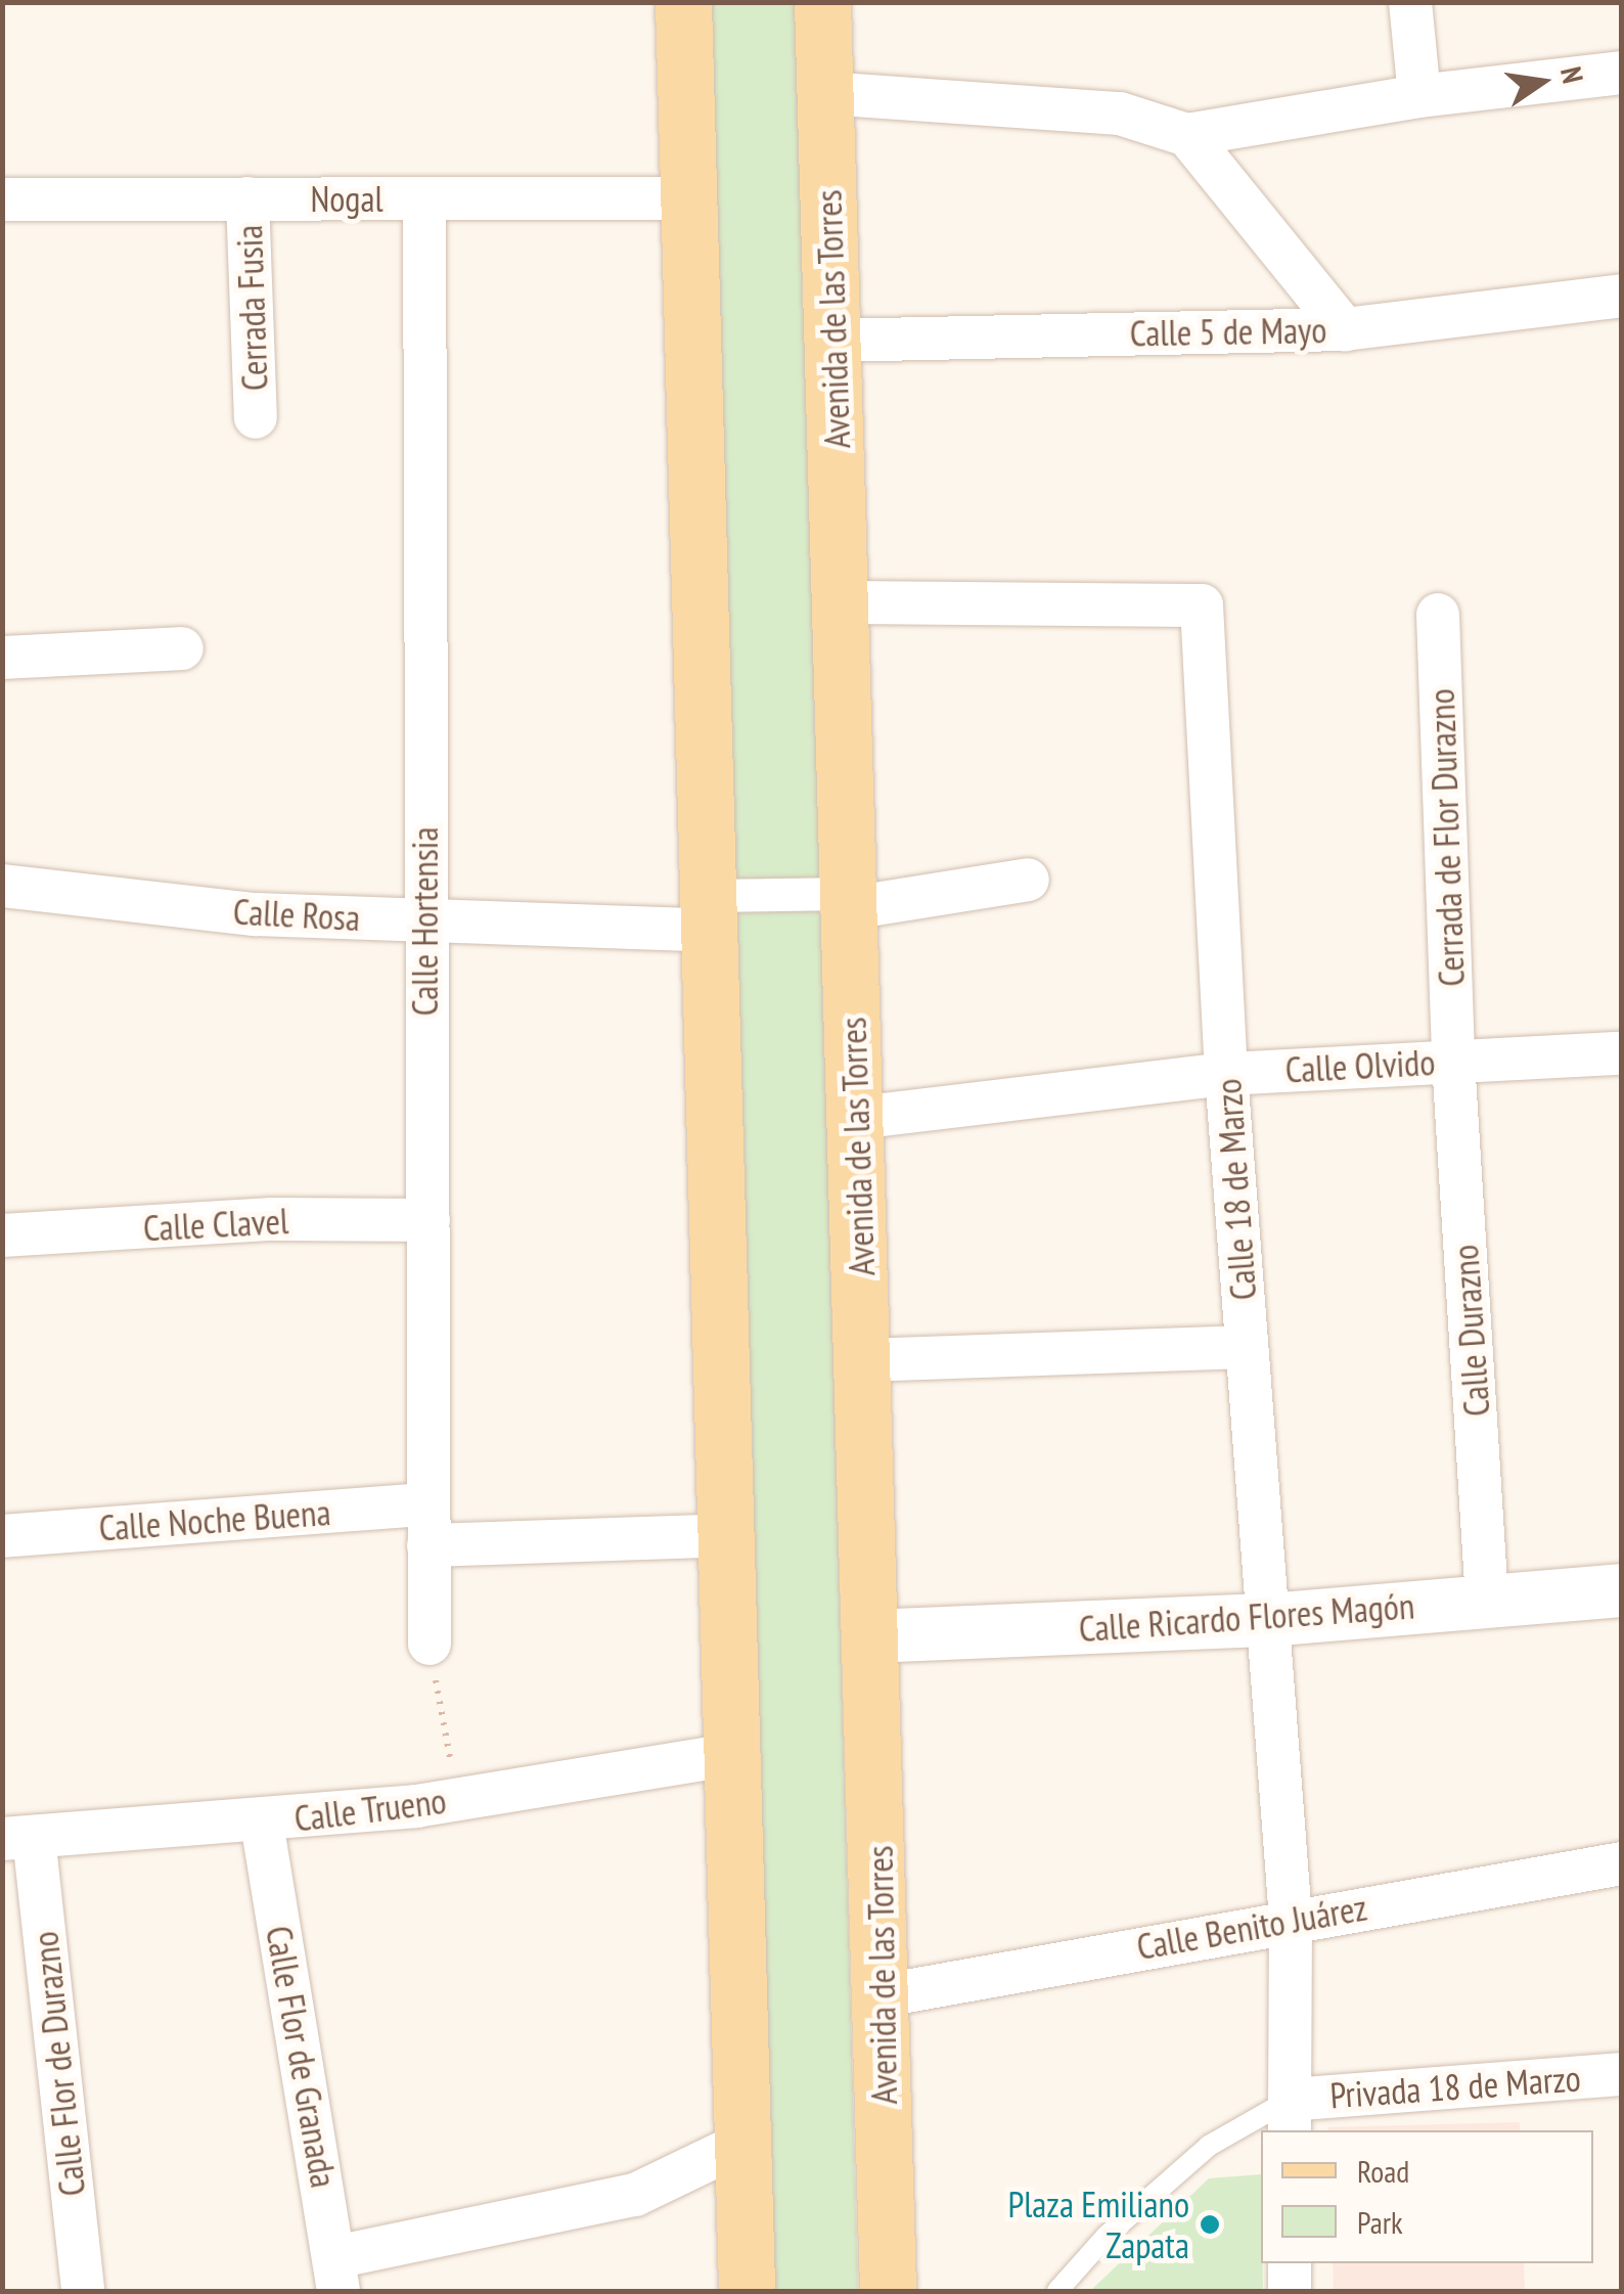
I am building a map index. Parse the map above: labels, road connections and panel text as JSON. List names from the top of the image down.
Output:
{
  "streets": {
    "main road": ["Avenida de las Torres"],
    "street": [
      "Nogal",
      "Cerrada Fusia",
      "Calle 5 de Mayo",
      "Cerrada de Flor Durazno",
      "Calle Rosa",
      "Calle Hortensia",
      "Calle Olvido",
      "Calle 18 de Marzo",
      "Calle Clavel",
      "Calle Durazno",
      "Calle Noche Buena",
      "Calle Ricardo Flores Magón",
      "Calle Trueno",
      "Calle Benito Juárez",
      "Calle Flor de Granada",
      "Calle Flor de Durazno",
      "Privada 18 de Marzo"
    ]
  },
  "crossings": [
    ["Nogal", "Cerrada Fusia"],
    ["Nogal", "Calle Hortensia"],
    ["Avenida de las Torres", "Calle 5 de Mayo"],
    ["Avenida de las Torres", "Calle Olvido"],
    ["Avenida de las Torres", "Calle 18 de Marzo"],
    ["Avenida de las Torres", "Calle Ricardo Flores Magón"],
    ["Avenida de las Torres", "Calle Benito Juárez"],
    ["Cerrada de Flor Durazno", "Calle Olvido"],
    ["Cerrada de Flor Durazno", "Calle Durazno"],
    ["Calle Rosa", "Calle Hortensia"],
    ["Calle Hortensia", "Calle Clavel"],
    ["Calle Hortensia", "Calle Noche Buena"],
    ["Calle Olvido", "Calle 18 de Marzo"],
    ["Calle Olvido", "Calle Durazno"],
    ["Calle 18 de Marzo", "Calle Ricardo Flores Magón"],
    ["Calle 18 de Marzo", "Calle Benito Juárez"],
    ["Calle 18 de Marzo", "Privada 18 de Marzo"],
    ["Calle Durazno", "Calle Ricardo Flores Magón"],
    ["Calle Trueno", "Calle Flor de Granada"],
    ["Calle Trueno", "Calle Flor de Durazno"]
  ],
  "places": ["Plaza Emiliano Zapata"],
  "legend": ["Road", "Park"],
  "north": "right"
}
